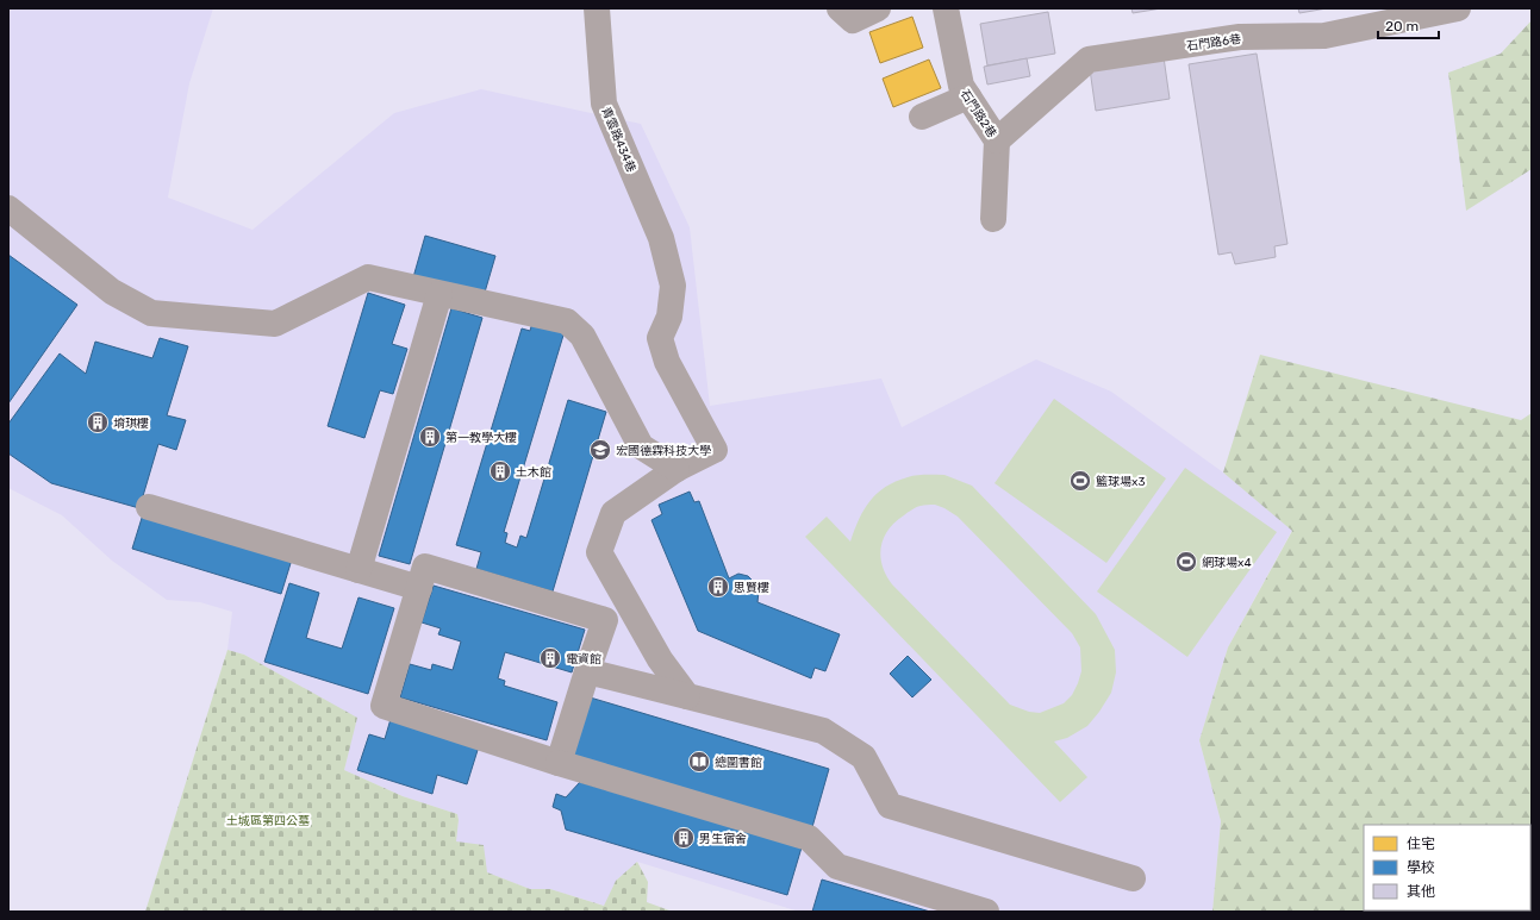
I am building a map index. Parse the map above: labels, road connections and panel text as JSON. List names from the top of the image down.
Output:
{
  "streets": {
    "lane": ["石門路6巷", "石門路2巷", "青雲路434巷"]
  },
  "crossings": [
    ["石門路6巷", "石門路2巷"]
  ],
  "parks": ["土城區第四公墓"],
  "places": {
    "building": [
      "堉琪樓",
      "第一教學大樓",
      "土木館",
      "思賢樓",
      "電資館",
      "男生宿舍"
    ],
    "school or university": ["宏國德霖科技大學"],
    "sports": ["籃球場x3", "網球場x4"],
    "library": ["總圖書館"]
  },
  "legend": ["住宅", "學校", "其他"],
  "scale_bar": "20 m"
}
